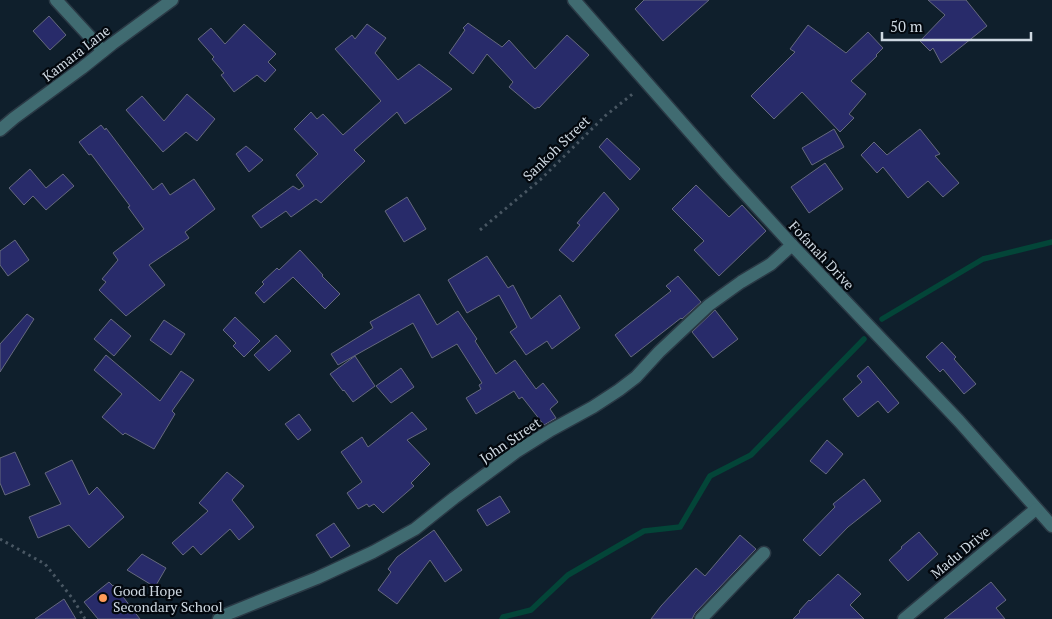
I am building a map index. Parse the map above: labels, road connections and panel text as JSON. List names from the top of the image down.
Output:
{
  "streets": {
    "street": [
      "Kamara Lane",
      "Fofanah Drive",
      "John Street",
      "Madu Drive"
    ],
    "path": ["Sankoh Street"]
  },
  "crossings": [
    ["Sankoh Street", "Fofanah Drive"],
    ["Fofanah Drive", "John Street"],
    ["Fofanah Drive", "Madu Drive"]
  ],
  "places": ["Good Hope Secondary School"],
  "scale_bar": "50 m"
}
